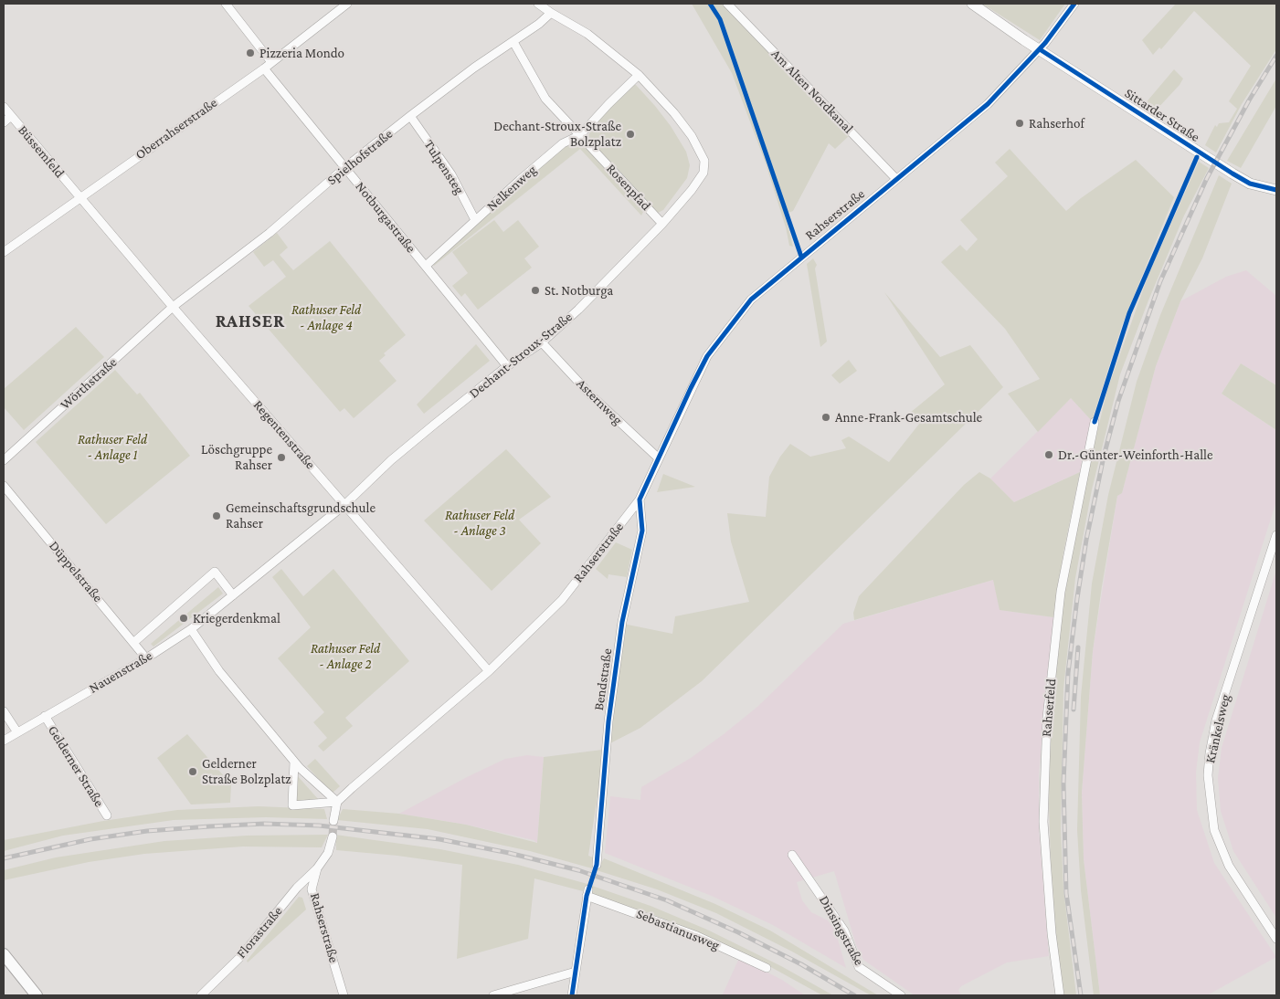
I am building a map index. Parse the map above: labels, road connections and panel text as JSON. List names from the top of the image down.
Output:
{
  "streets": {
    "street": [
      "Am Alten Nordkanal",
      "Sittarder Straße",
      "Oberrahserstraße",
      "Büssemfeld",
      "Spielhofstraße",
      "Tulpensteg",
      "Rosenpfad",
      "Nelkenweg",
      "Rahserstraße",
      "Notburgastraße",
      "Dechant-Stroux-Straße",
      "Wörthstraße",
      "Asternweg",
      "Regentenstraße",
      "Düppelstraße",
      "Nauenstraße",
      "Bendstraße",
      "Rahserfeld",
      "Kränkelsweg",
      "Gelderner Straße",
      "Sebastianusweg",
      "Dinsingstraße",
      "Florastraße"
    ]
  },
  "crossings": [
    ["Am Alten Nordkanal", "Rahserstraße"],
    ["Sittarder Straße", "Rahserstraße"],
    ["Oberrahserstraße", "Büssemfeld"],
    ["Oberrahserstraße", "Notburgastraße"],
    ["Oberrahserstraße", "Regentenstraße"],
    ["Büssemfeld", "Regentenstraße"],
    ["Spielhofstraße", "Tulpensteg"],
    ["Spielhofstraße", "Rosenpfad"],
    ["Spielhofstraße", "Notburgastraße"],
    ["Spielhofstraße", "Dechant-Stroux-Straße"],
    ["Spielhofstraße", "Wörthstraße"],
    ["Spielhofstraße", "Regentenstraße"],
    ["Tulpensteg", "Nelkenweg"],
    ["Rosenpfad", "Nelkenweg"],
    ["Rosenpfad", "Dechant-Stroux-Straße"],
    ["Nelkenweg", "Notburgastraße"],
    ["Nelkenweg", "Dechant-Stroux-Straße"],
    ["Rahserstraße", "Asternweg"],
    ["Rahserstraße", "Regentenstraße"],
    ["Rahserstraße", "Bendstraße"],
    ["Rahserstraße", "Florastraße"],
    ["Notburgastraße", "Dechant-Stroux-Straße"],
    ["Dechant-Stroux-Straße", "Asternweg"],
    ["Dechant-Stroux-Straße", "Regentenstraße"],
    ["Dechant-Stroux-Straße", "Nauenstraße"],
    ["Wörthstraße", "Regentenstraße"],
    ["Regentenstraße", "Nauenstraße"],
    ["Düppelstraße", "Nauenstraße"],
    ["Nauenstraße", "Gelderner Straße"]
  ],
  "districts": ["RAHSER"],
  "parks": [
    "Rathuser Feld - Anlage 4",
    "Rathuser Feld - Anlage 1",
    "Rathuser Feld - Anlage 3",
    "Rathuser Feld - Anlage 2"
  ],
  "places": [
    "Pizzeria Mondo",
    "Rahserhof",
    "Dechant-Stroux-Straße Bolzplatz",
    "St. Notburga",
    "Anne-Frank-Gesamtschule",
    "Dr.-Günter-Weinforth-Halle",
    "Löschgruppe Rahser",
    "Gemeinschaftsgrundschule Rahser",
    "Kriegerdenkmal",
    "Gelderner Straße Bolzplatz"
  ]
}
